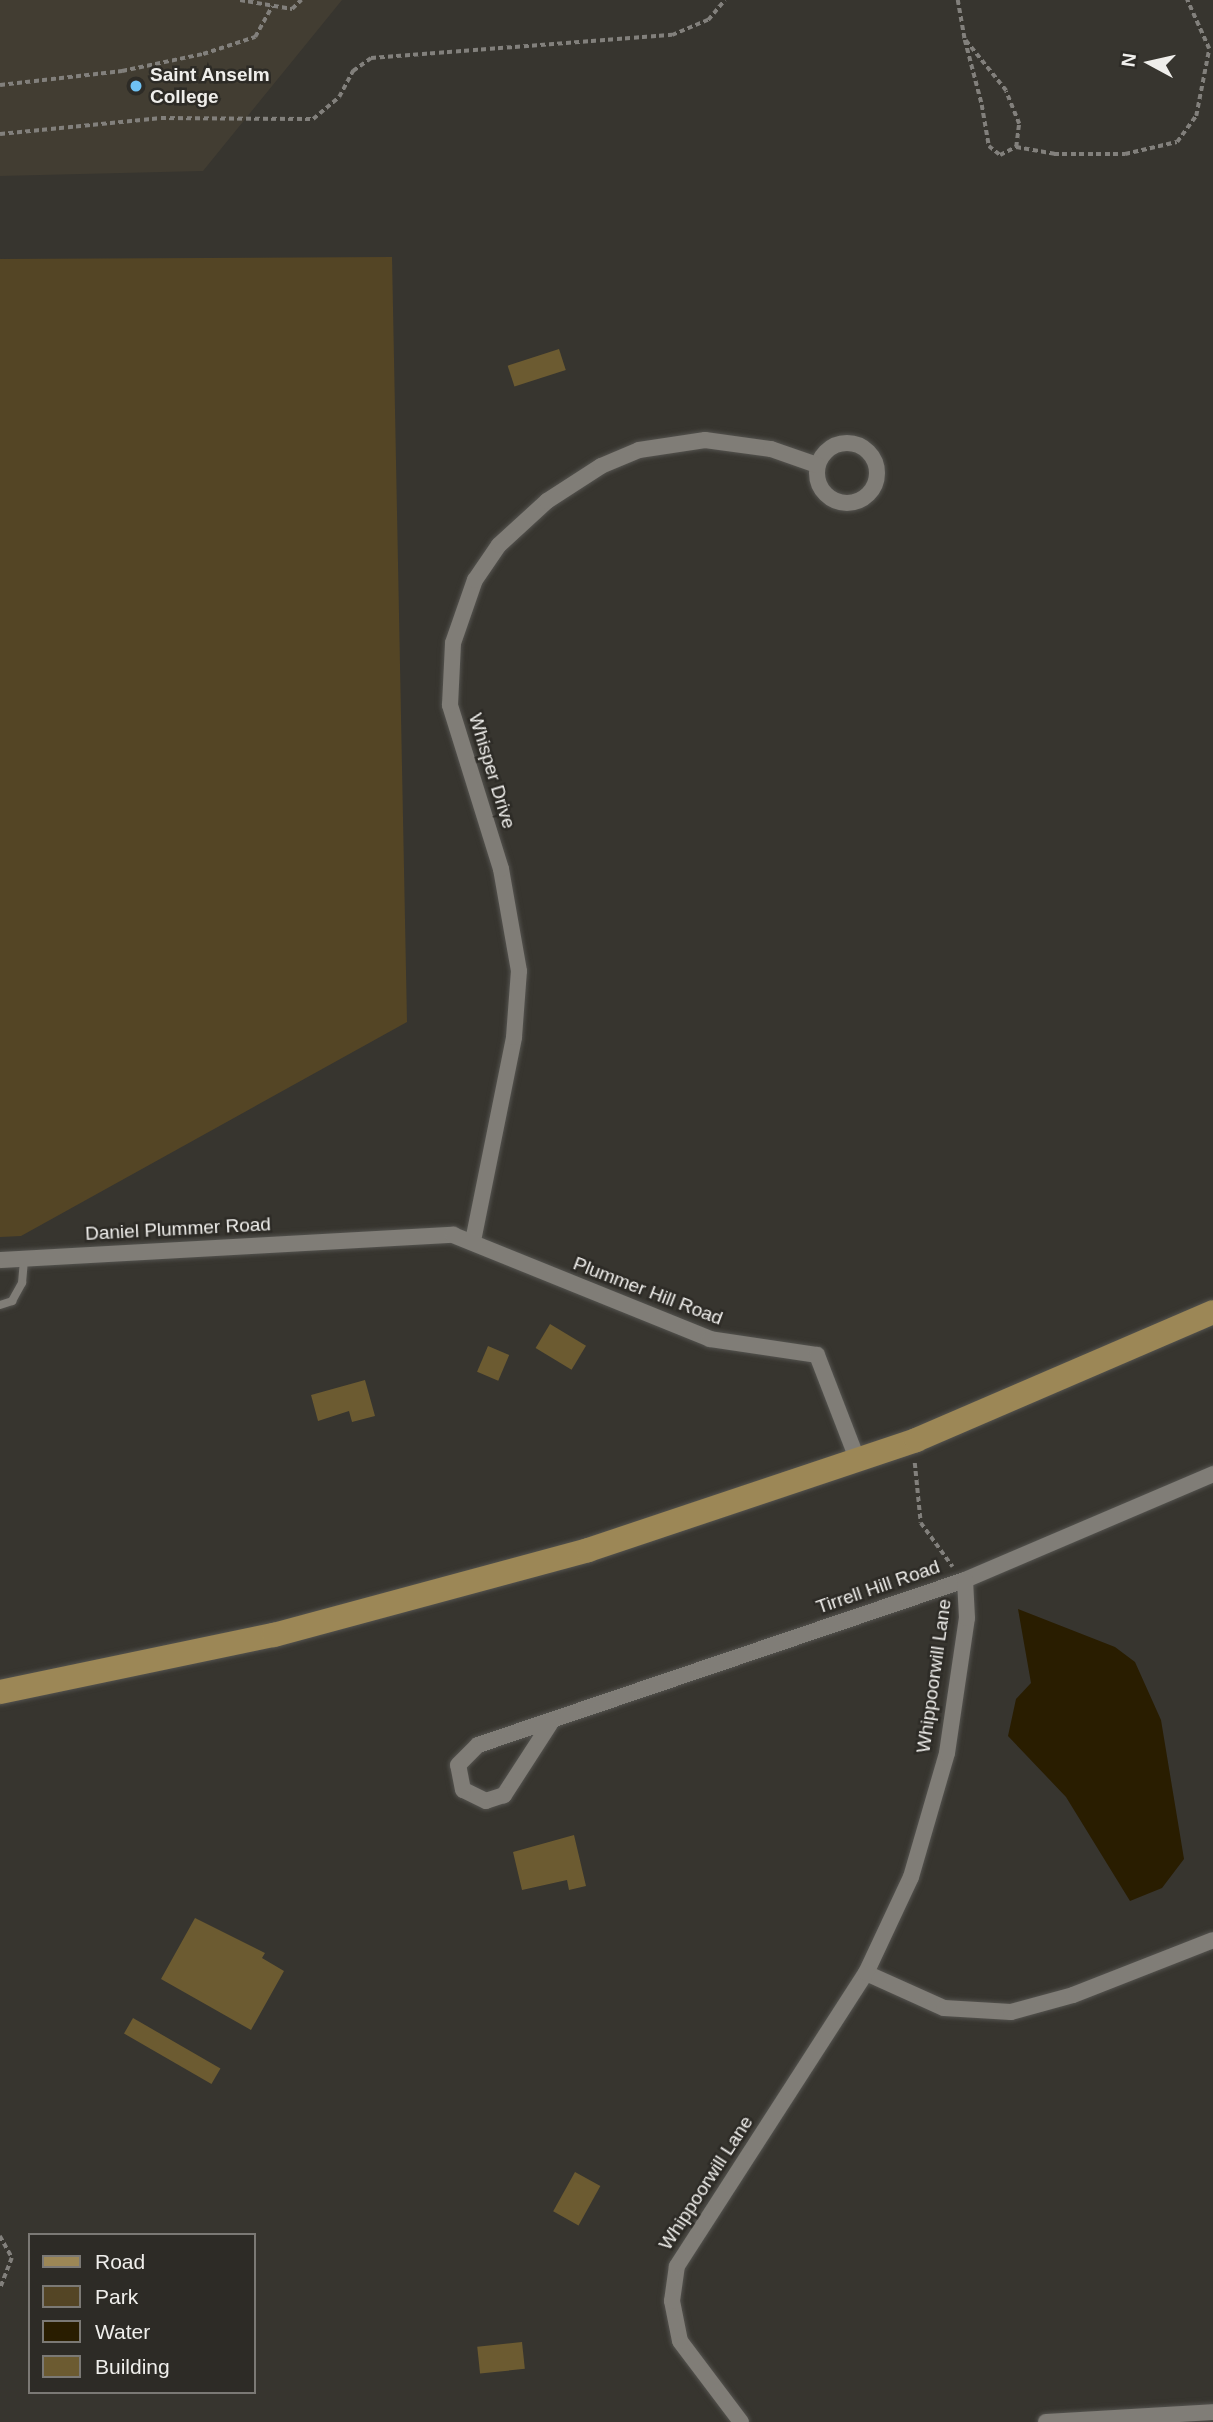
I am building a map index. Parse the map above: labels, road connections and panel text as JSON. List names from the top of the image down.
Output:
{
  "streets": {
    "street": [
      "Whisper Drive",
      "Daniel Plummer Road",
      "Plummer Hill Road",
      "Tirrell Hill Road",
      "Whippoorwill Lane"
    ]
  },
  "crossings": [
    ["Whisper Drive", "Plummer Hill Road"],
    ["Daniel Plummer Road", "Plummer Hill Road"],
    ["Tirrell Hill Road", "Whippoorwill Lane"]
  ],
  "places": ["Saint Anselm College"],
  "legend": [
    "Road",
    "Park",
    "Water",
    "Building"
  ],
  "north": "left"
}
